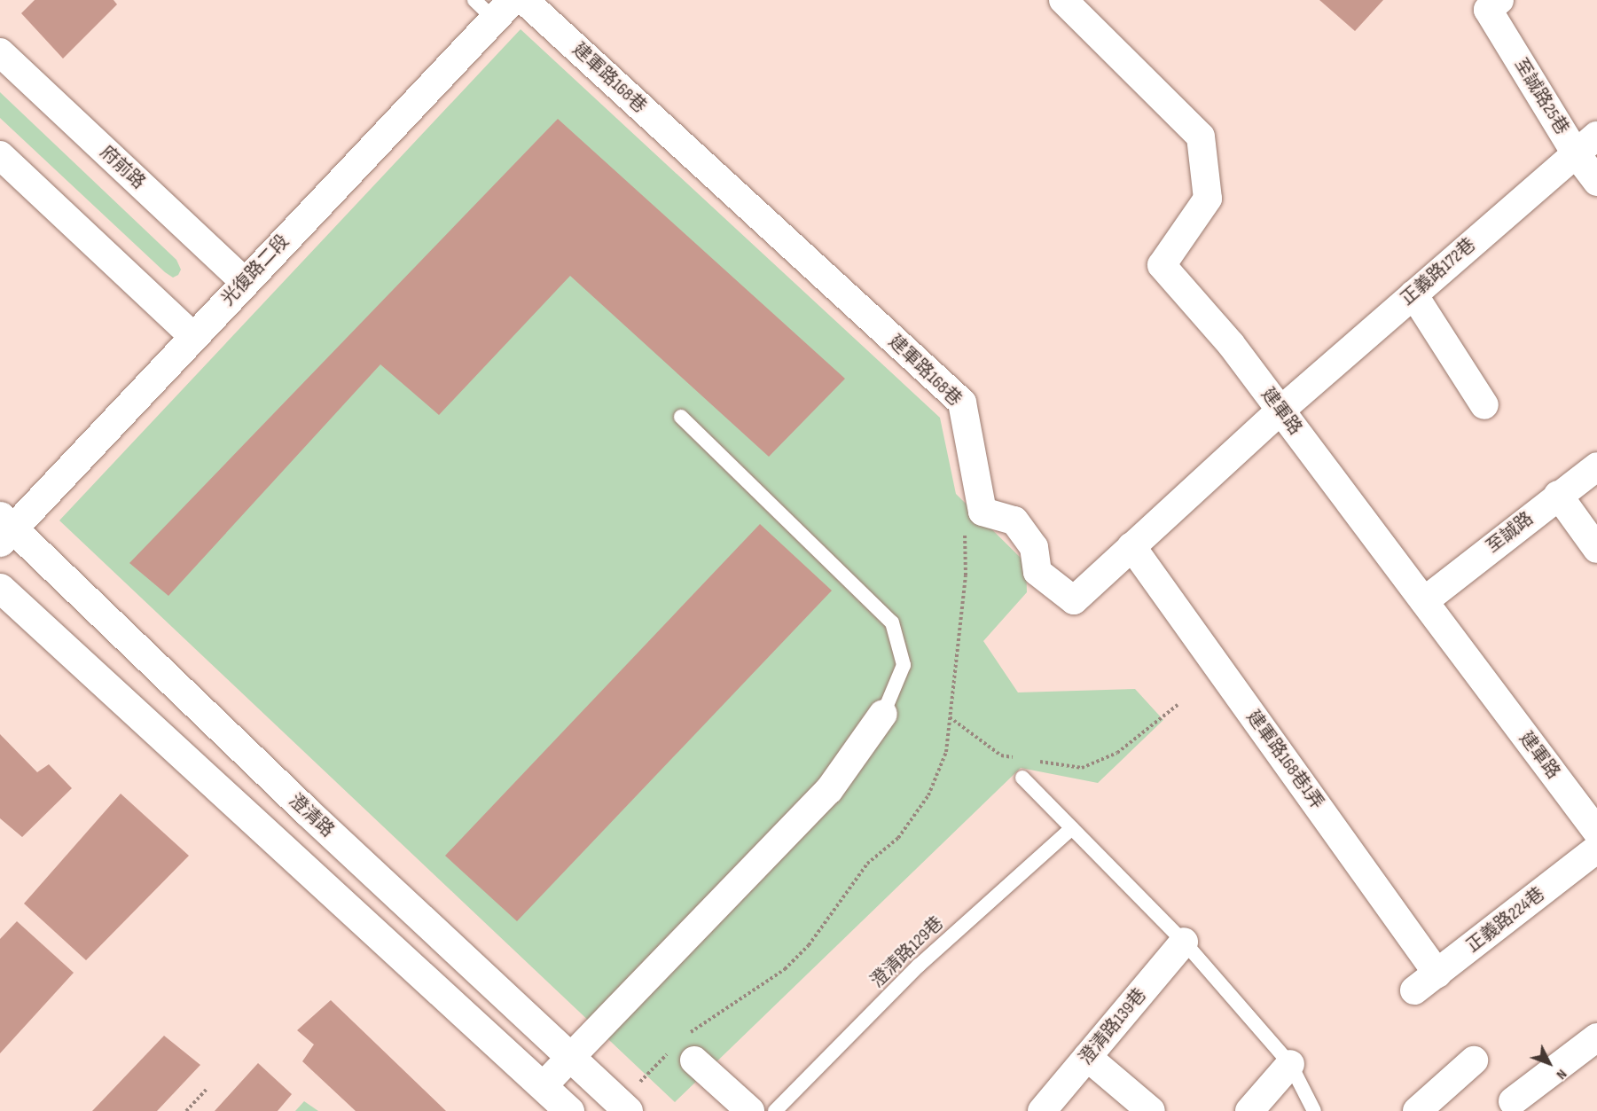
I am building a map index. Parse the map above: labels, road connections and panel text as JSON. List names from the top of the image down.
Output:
{
  "streets": {
    "main road": ["光復路二段", "澄清路"],
    "street": [
      "建軍路168巷",
      "至誠路25巷",
      "府前路",
      "正義路172巷",
      "建軍路",
      "至誠路",
      "建軍路168巷1弄",
      "正義路224巷",
      "澄清路139巷"
    ],
    "lane": ["澄清路129巷"]
  },
  "crossings": [
    ["至誠路25巷", "正義路172巷"],
    ["府前路", "光復路二段"],
    ["光復路二段", "澄清路"],
    ["正義路172巷", "建軍路"],
    ["建軍路", "至誠路"],
    ["建軍路168巷1弄", "正義路224巷"]
  ],
  "north": "bottom right"
}
